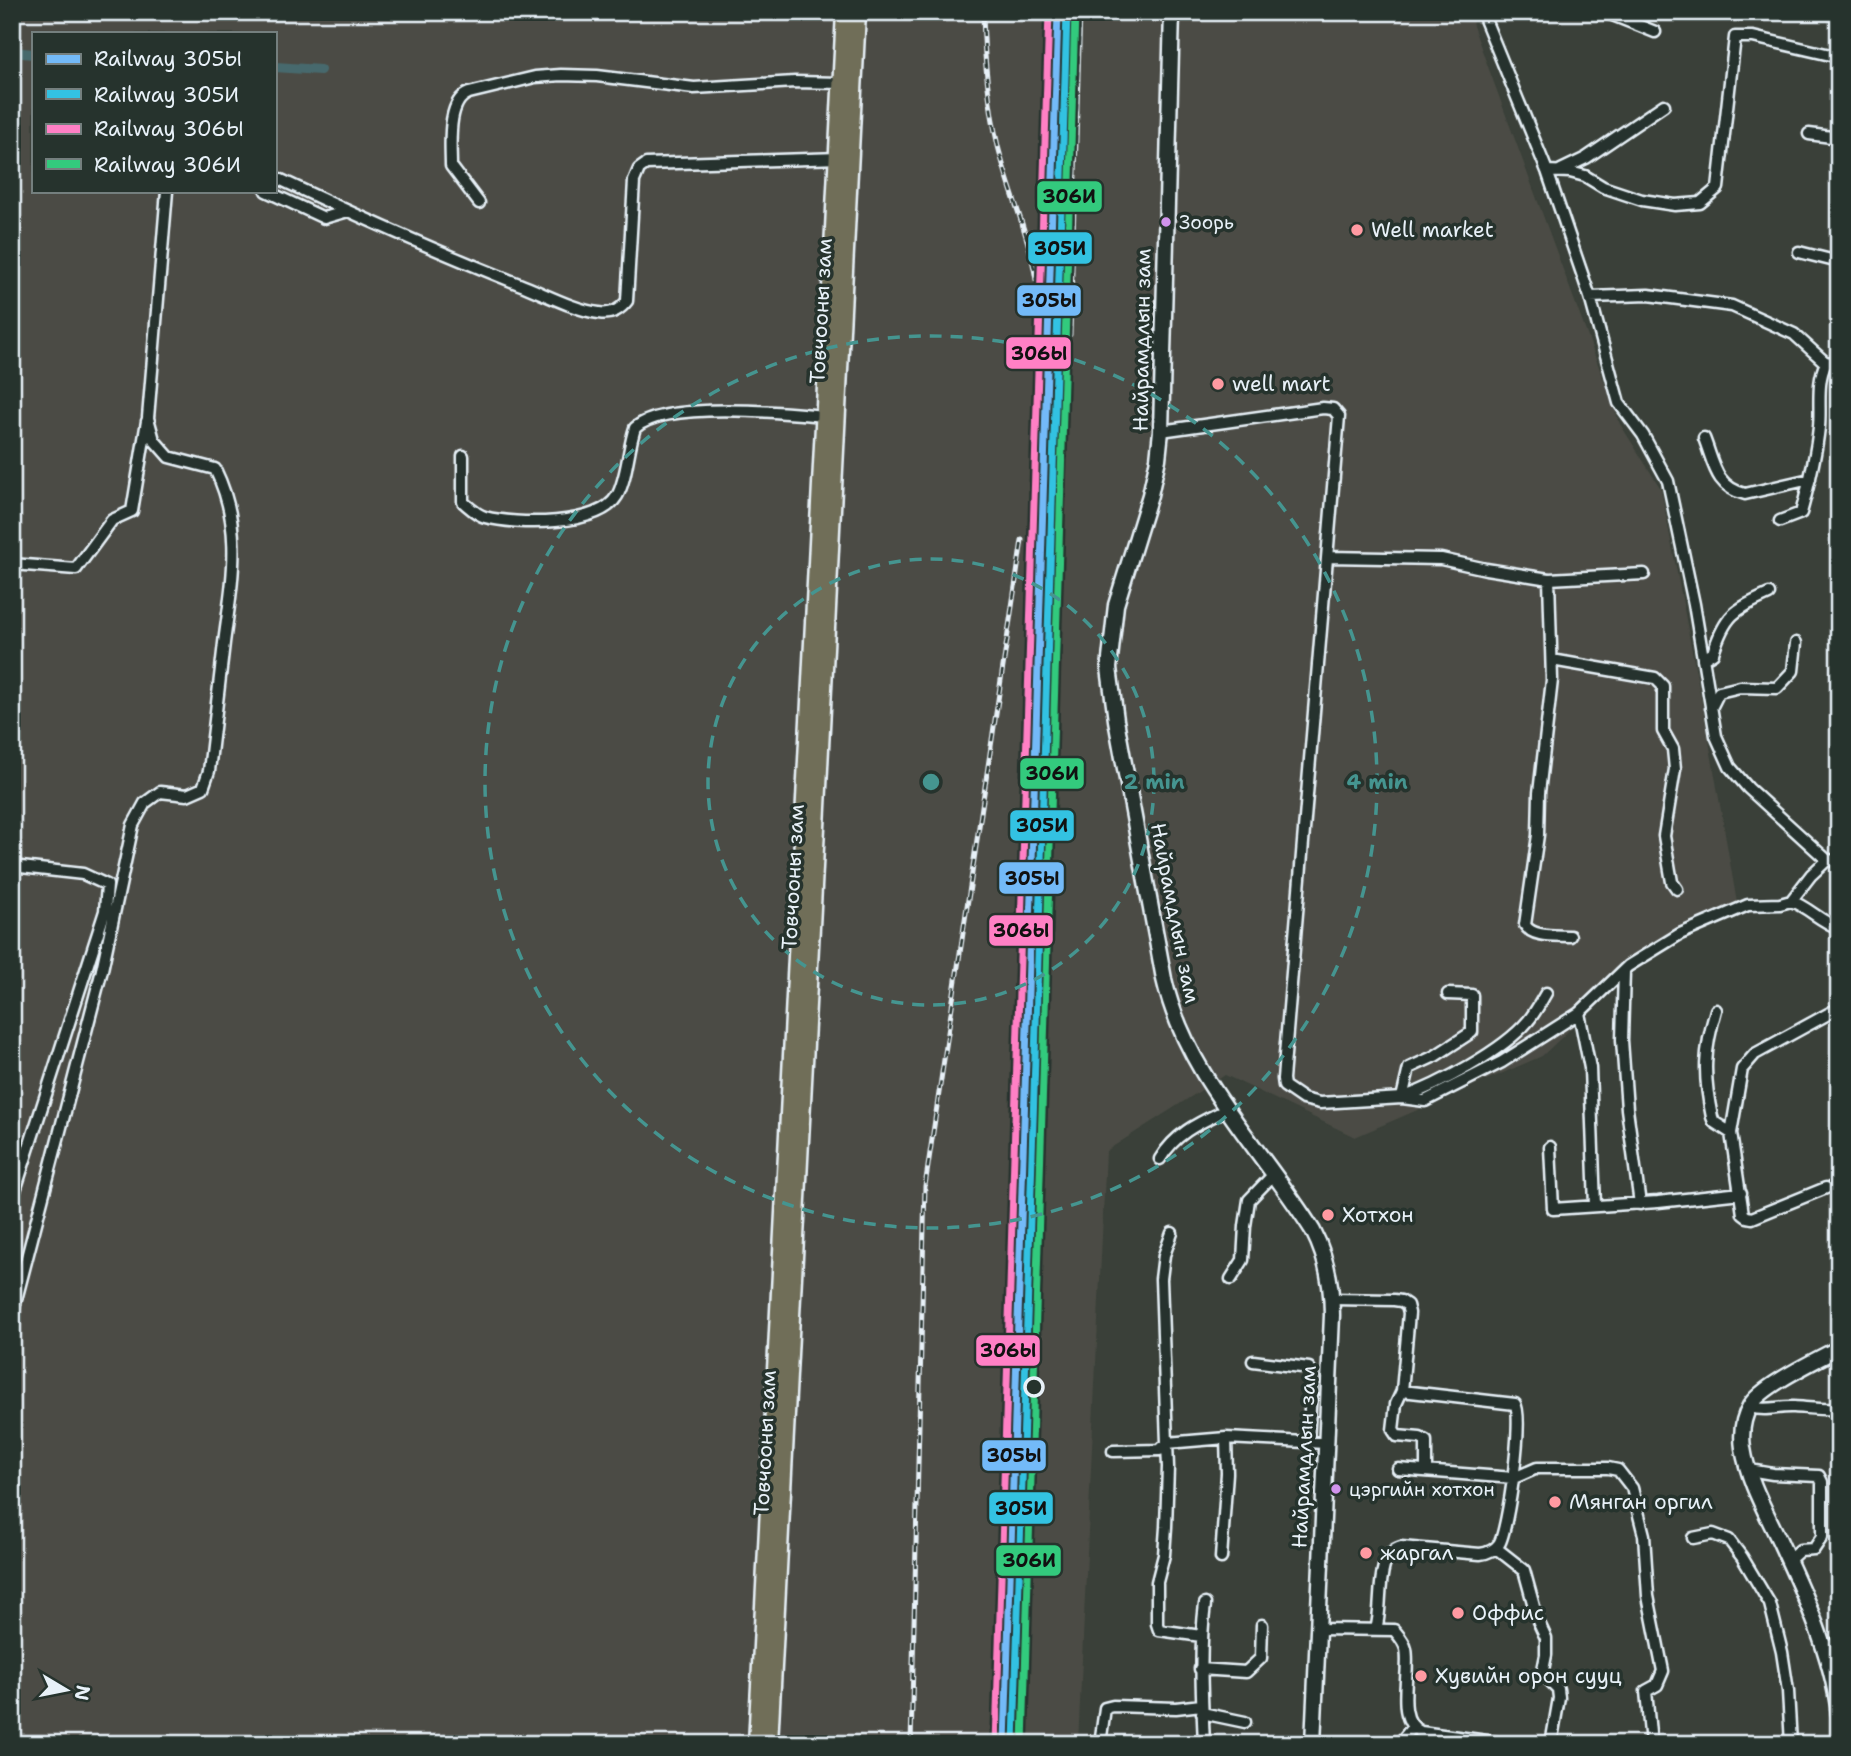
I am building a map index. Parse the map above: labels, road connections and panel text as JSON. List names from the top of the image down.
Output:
{
  "streets": {
    "highway": ["Товчооны зам"],
    "main road": ["Найрамдлын зам"]
  },
  "places": [
    "Зоорь",
    "Well market",
    "well mart",
    "Хотхон",
    "цэргийн хотхон",
    "Мянган оргил",
    "жаргал",
    "Оффис",
    "Хувийн орон сууц"
  ],
  "lines": [
    "rail line 305Ы",
    "rail line 305И",
    "rail line 306Ы",
    "rail line 306И"
  ],
  "legend": [
    "Railway 305Ы",
    "Railway 305И",
    "Railway 306Ы",
    "Railway 306И"
  ],
  "north": "right",
  "rings": ["2 min", "4 min"]
}
